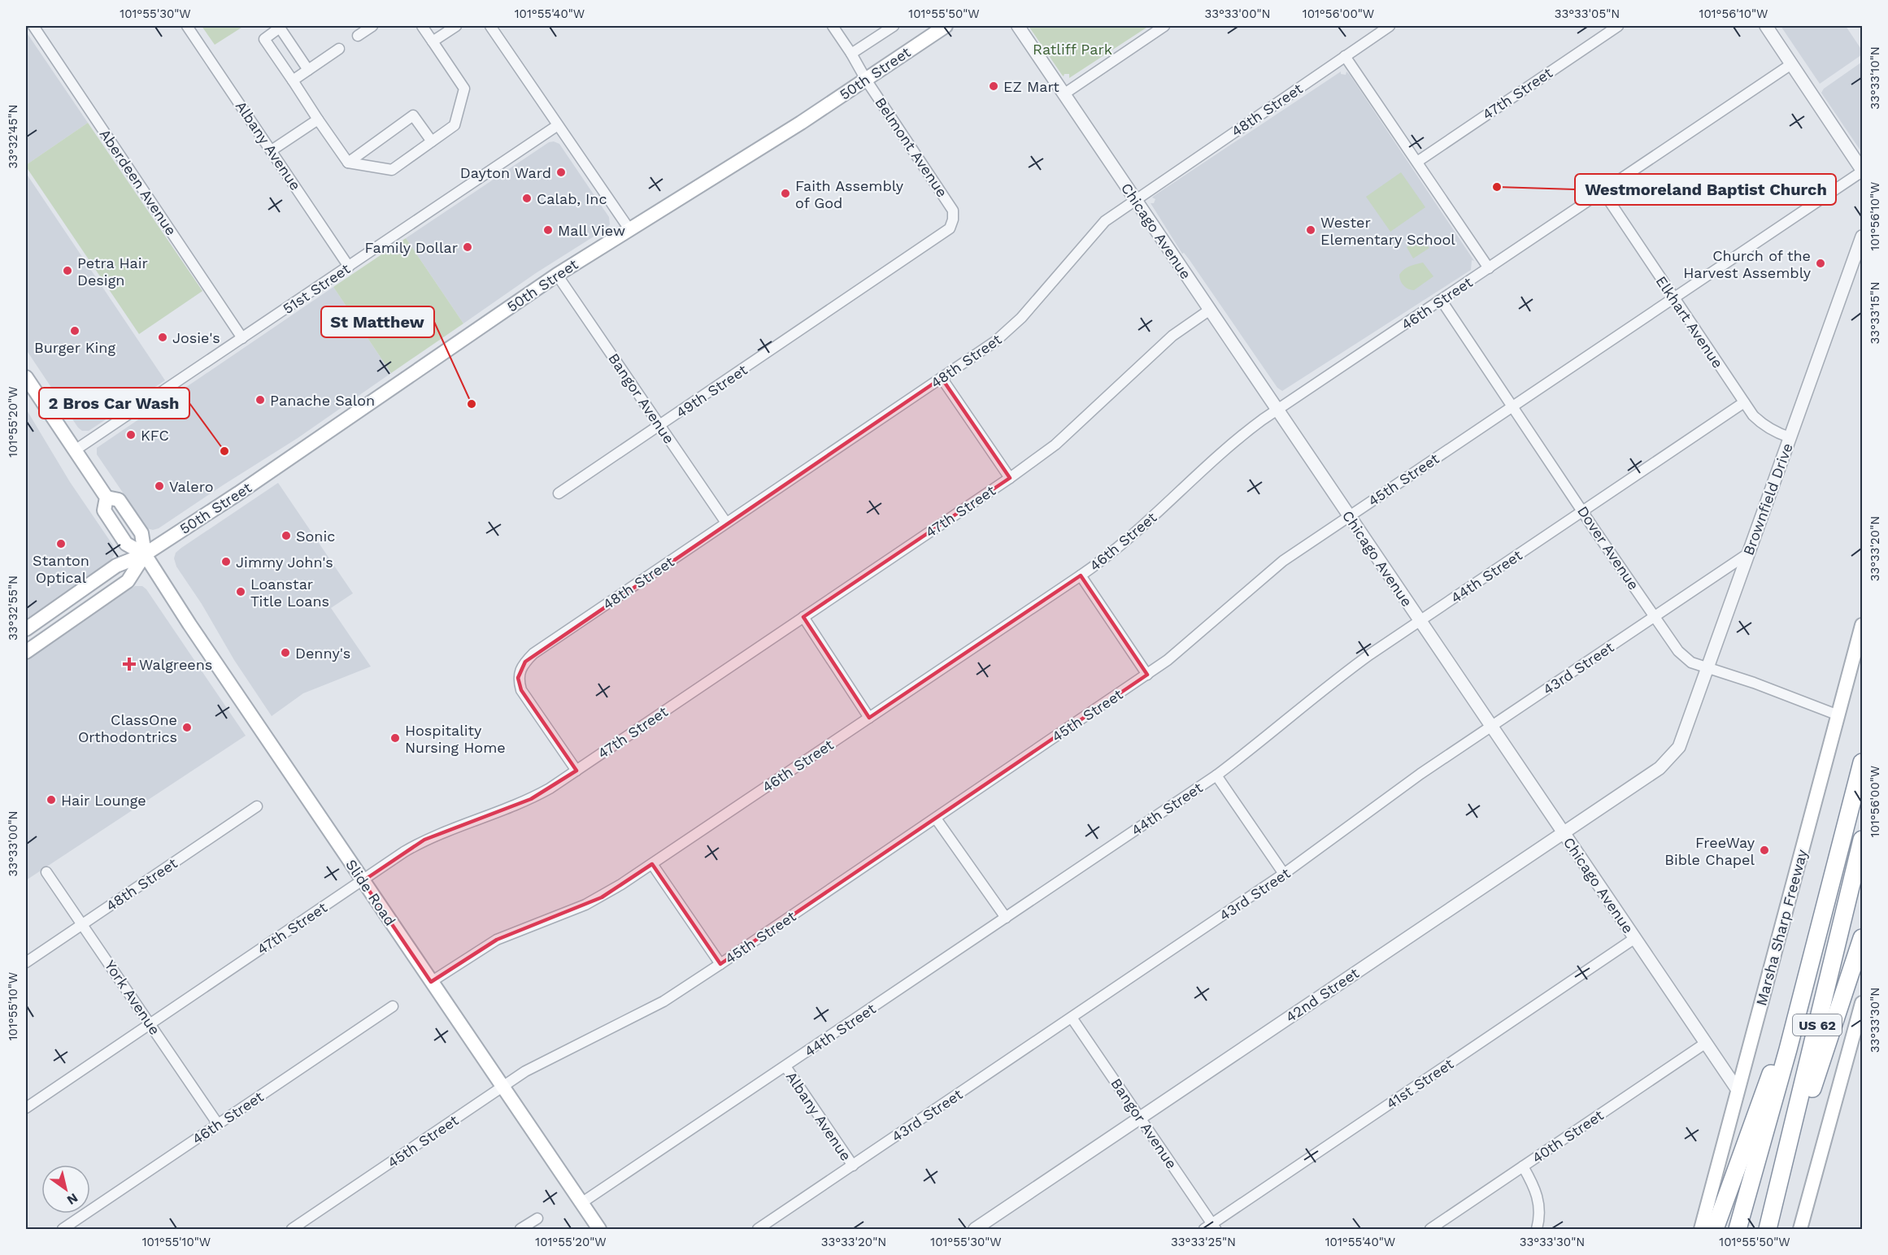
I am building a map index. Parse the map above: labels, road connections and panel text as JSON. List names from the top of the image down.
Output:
{
  "streets": {
    "highway": ["US 62"],
    "main road": ["50th Street", "Slide Road", "Marsha Sharp Freeway"],
    "street": [
      "47th Street",
      "48th Street",
      "Albany Avenue",
      "Belmont Avenue",
      "Aberdeen Avenue",
      "Chicago Avenue",
      "51st Street",
      "46th Street",
      "Elkhart Avenue",
      "49th Street",
      "Bangor Avenue",
      "45th Street",
      "Brownfield Drive",
      "Dover Avenue",
      "44th Street",
      "43rd Street",
      "42nd Street",
      "York Avenue",
      "41st Street",
      "40th Street"
    ]
  },
  "crossings": [
    ["50th Street", "Belmont Avenue"],
    ["50th Street", "Bangor Avenue"],
    ["50th Street", "Slide Road"],
    ["47th Street", "48th Street"],
    ["47th Street", "Chicago Avenue"],
    ["47th Street", "Slide Road"],
    ["47th Street", "York Avenue"],
    ["48th Street", "Chicago Avenue"],
    ["48th Street", "Bangor Avenue"],
    ["48th Street", "York Avenue"],
    ["Albany Avenue", "51st Street"],
    ["Albany Avenue", "44th Street"],
    ["Albany Avenue", "43rd Street"],
    ["Belmont Avenue", "49th Street"],
    ["Aberdeen Avenue", "51st Street"],
    ["Chicago Avenue", "46th Street"],
    ["Chicago Avenue", "45th Street"],
    ["Chicago Avenue", "44th Street"],
    ["Chicago Avenue", "43rd Street"],
    ["Chicago Avenue", "Marsha Sharp Freeway"],
    ["Chicago Avenue", "42nd Street"],
    ["Chicago Avenue", "41st Street"],
    ["Chicago Avenue", "40th Street"],
    ["51st Street", "Slide Road"],
    ["46th Street", "Elkhart Avenue"],
    ["46th Street", "Dover Avenue"],
    ["46th Street", "Slide Road"],
    ["46th Street", "York Avenue"],
    ["Elkhart Avenue", "45th Street"],
    ["Elkhart Avenue", "Brownfield Drive"],
    ["Elkhart Avenue", "44th Street"],
    ["49th Street", "Bangor Avenue"],
    ["Bangor Avenue", "43rd Street"],
    ["Bangor Avenue", "42nd Street"],
    ["Bangor Avenue", "41st Street"],
    ["45th Street", "Dover Avenue"],
    ["45th Street", "Slide Road"],
    ["Brownfield Drive", "Dover Avenue"],
    ["Brownfield Drive", "43rd Street"],
    ["Brownfield Drive", "42nd Street"],
    ["Dover Avenue", "44th Street"],
    ["Dover Avenue", "43rd Street"],
    ["Dover Avenue", "Marsha Sharp Freeway"],
    ["44th Street", "Slide Road"]
  ],
  "parks": ["Ratliff Park"],
  "places": {
    "other": [
      "EZ Mart",
      "Dayton Ward",
      "Westmoreland Baptist Church",
      "Faith Assembly of God",
      "Calab, Inc",
      "Mall View",
      "Wester Elementary School",
      "Family Dollar",
      "Church of the Harvest Assembly",
      "Petra Hair Design",
      "Burger King",
      "Josie's",
      "Panache Salon",
      "St Matthew",
      "KFC",
      "2 Bros Car Wash",
      "Valero",
      "Sonic",
      "Stanton Optical",
      "Jimmy John's",
      "Loanstar Title Loans",
      "Denny's",
      "ClassOne Orthodontrics",
      "Hospitality Nursing Home",
      "Hair Lounge",
      "FreeWay Bible Chapel"
    ],
    "health": ["Walgreens"]
  },
  "north": "bottom right",
  "coordinates": [
    "101°55'30\"W",
    "101°55'40\"W",
    "101°55'50\"W",
    "33°33'00\"N",
    "101°56'00\"W",
    "33°33'05\"N",
    "101°56'10\"W",
    "33°33'10\"N",
    "33°32'45\"N",
    "33°33'15\"N",
    "101°55'20\"W",
    "33°33'20\"N",
    "33°32'55\"N",
    "101°55'10\"W",
    "33°33'30\"N",
    "33°33'25\"N"
  ]
}
